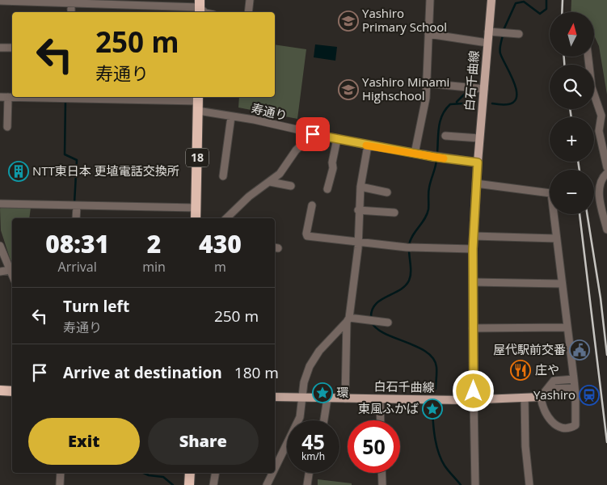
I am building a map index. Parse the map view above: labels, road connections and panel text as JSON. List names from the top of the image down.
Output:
{
  "streets": {
    "highway": ["18"],
    "main road": ["白石千曲線"],
    "street": ["寿通り"]
  },
  "crossings": [
    ["白石千曲線", "寿通り"],
    ["寿通り", "18"]
  ],
  "places": {
    "school or university": ["Yashiro Primary School", "Yashiro Minami Highschool"],
    "building": ["NTT東日本 更埴電話交換所"],
    "public building": ["屋代駅前交番"],
    "restaurant": ["庄や"],
    "place": ["環", "東風ふかば"],
    "station": ["Yashiro"]
  },
  "north": "top",
  "page": {
    "map_buttons": ["+", "−"],
    "turn": ["250 m", "寿通り"],
    "eta": [
      "08:31",
      "Arrival",
      "2",
      "min",
      "430",
      "m"
    ],
    "list": [
      {
        "name": "Turn left",
        "note": "寿通り",
        "value": "250 m"
      },
      {
        "name": "Arrive at destination",
        "value": "180 m"
      }
    ],
    "buttons": ["Exit", "Share"],
    "speed": "45 km/h",
    "limit": "50"
  }
}
